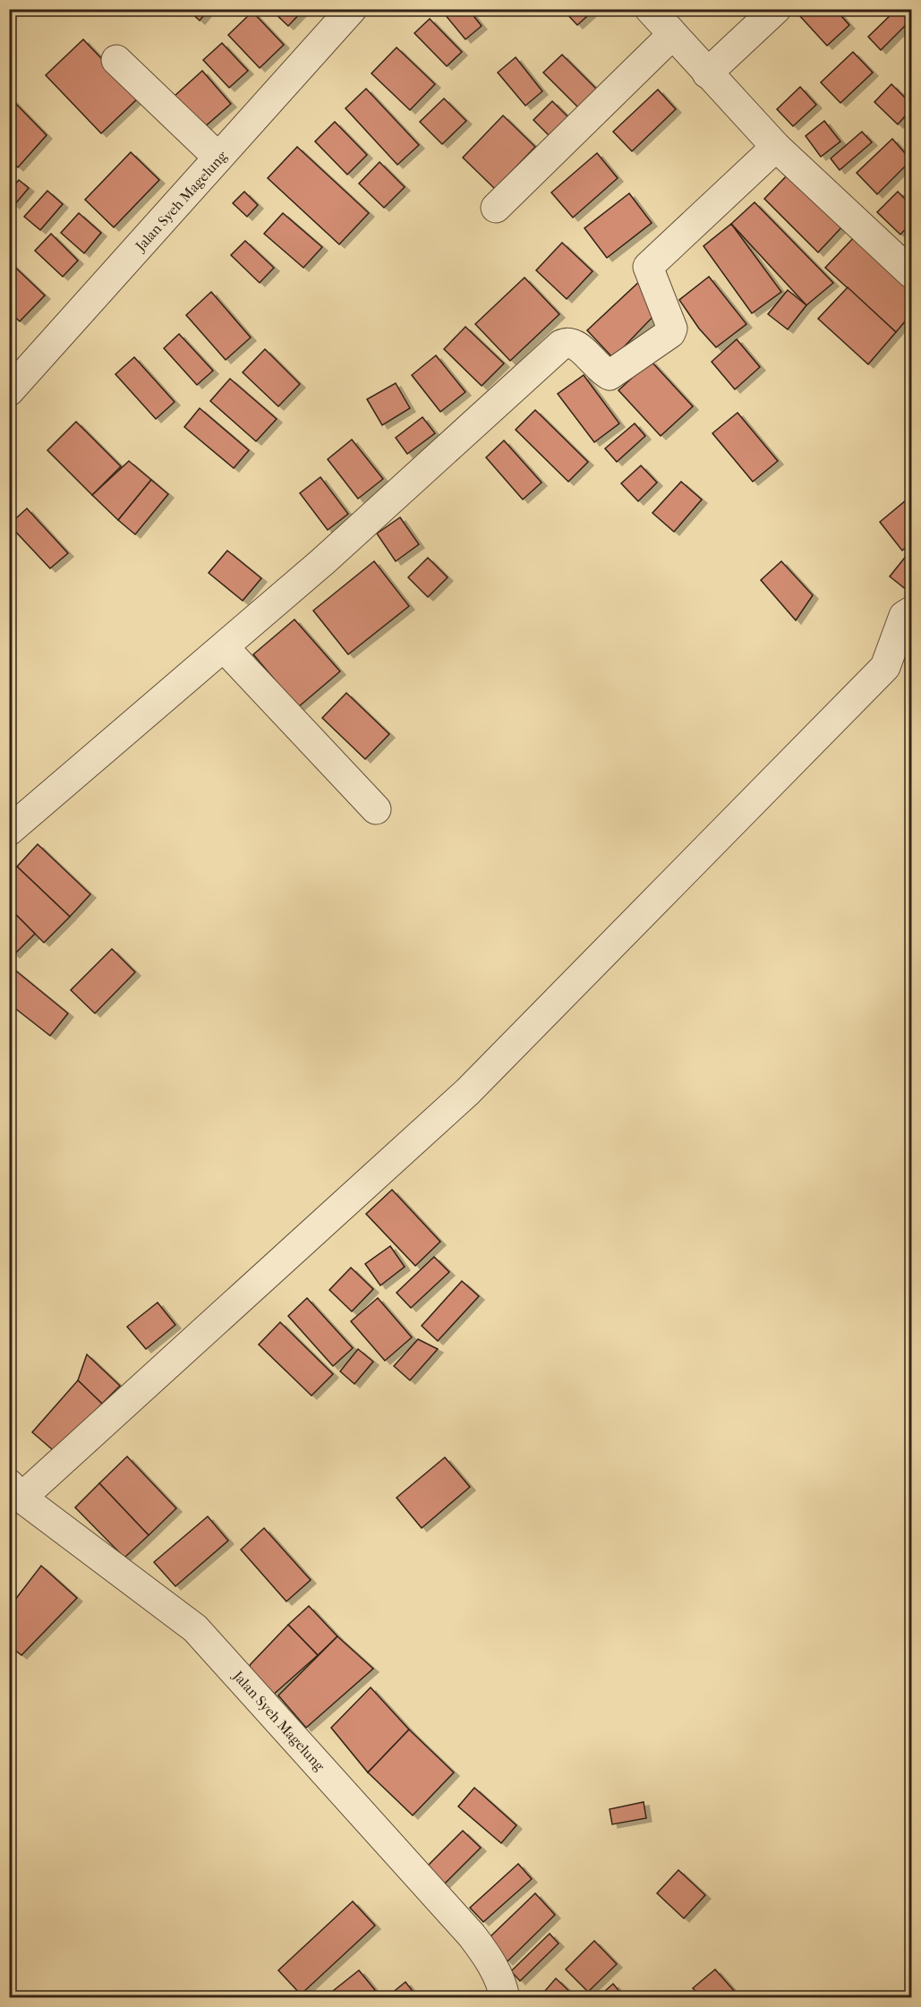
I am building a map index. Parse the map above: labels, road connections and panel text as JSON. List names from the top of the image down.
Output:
{
  "streets": {
    "street": ["Jalan Syeh Magelung"]
  }
}
